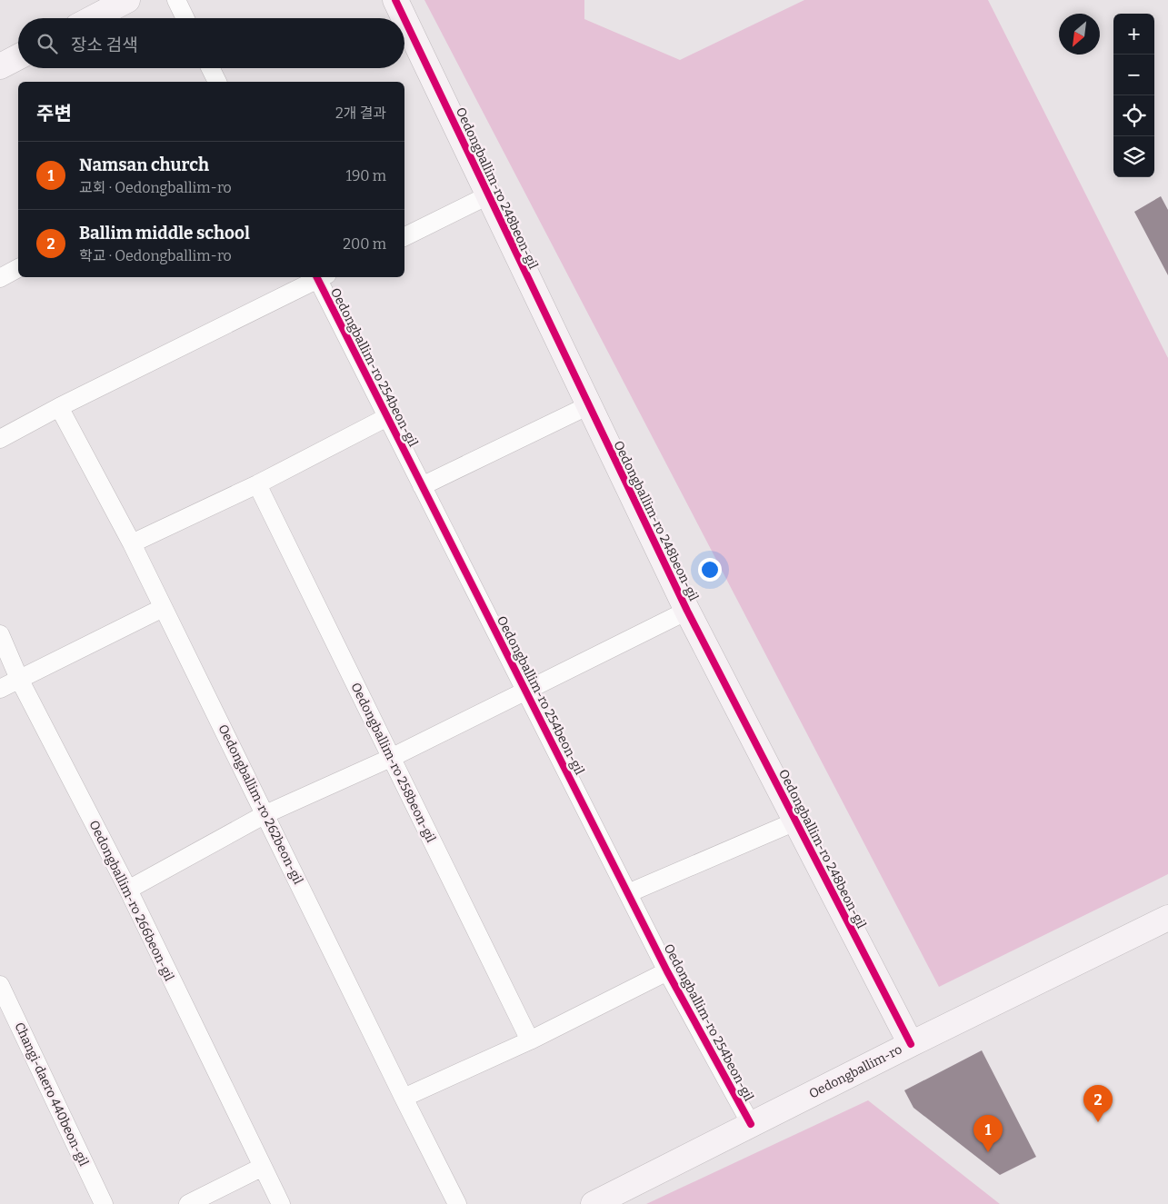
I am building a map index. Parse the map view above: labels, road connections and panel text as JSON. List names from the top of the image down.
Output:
{
  "streets": {
    "street": [
      "Oedongballim-ro 248beon-gil",
      "Oedongballim-ro 254beon-gil",
      "Oedongballim-ro 258beon-gil",
      "Oedongballim-ro 262beon-gil",
      "Oedongballim-ro 266beon-gil",
      "Oedongballim-ro",
      "Changi-daero 440beon-gil"
    ]
  },
  "crossings": [
    ["Oedongballim-ro 248beon-gil", "Oedongballim-ro"],
    ["Oedongballim-ro 254beon-gil", "Oedongballim-ro 258beon-gil"],
    ["Oedongballim-ro 254beon-gil", "Oedongballim-ro 262beon-gil"],
    ["Oedongballim-ro 254beon-gil", "Oedongballim-ro"]
  ],
  "north": "bottom left",
  "page": {
    "map_buttons": ["+", "−"],
    "search": "장소 검색",
    "heading": ["주변", "2개 결과"],
    "list": [
      {
        "mark": "1",
        "name": "Namsan church",
        "note": "교회 · Oedongballim-ro",
        "value": "190 m"
      },
      {
        "mark": "2",
        "name": "Ballim middle school",
        "note": "학교 · Oedongballim-ro",
        "value": "200 m"
      }
    ],
    "pins": ["2", "1"]
  }
}
